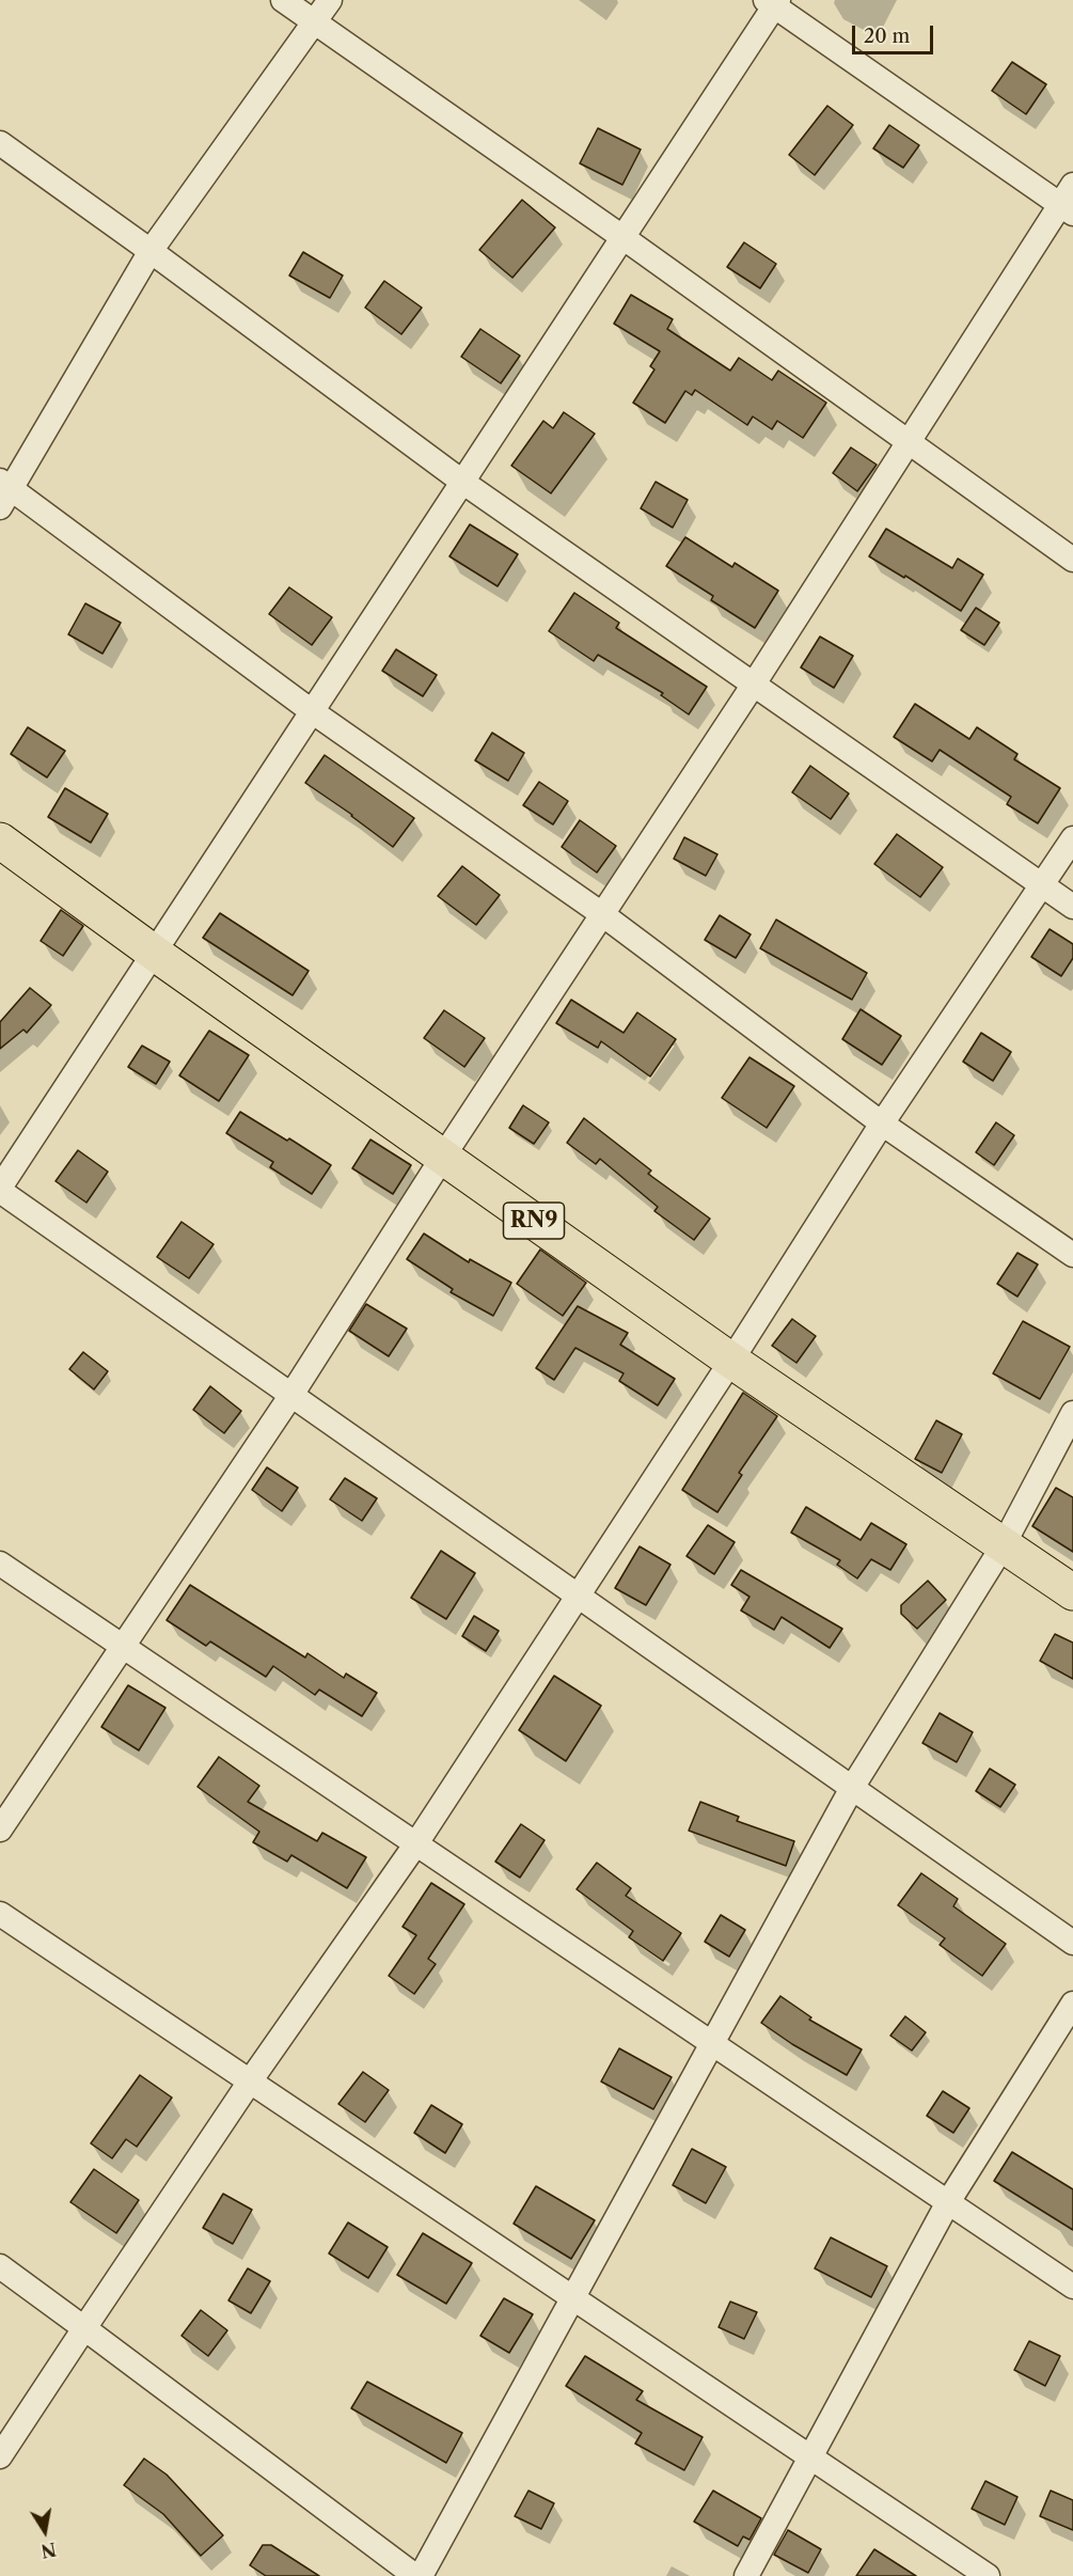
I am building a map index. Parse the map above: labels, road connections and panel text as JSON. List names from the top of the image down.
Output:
{
  "streets": {
    "main road": ["RN9"]
  },
  "scale_bar": "20 m",
  "north": "bottom"
}
